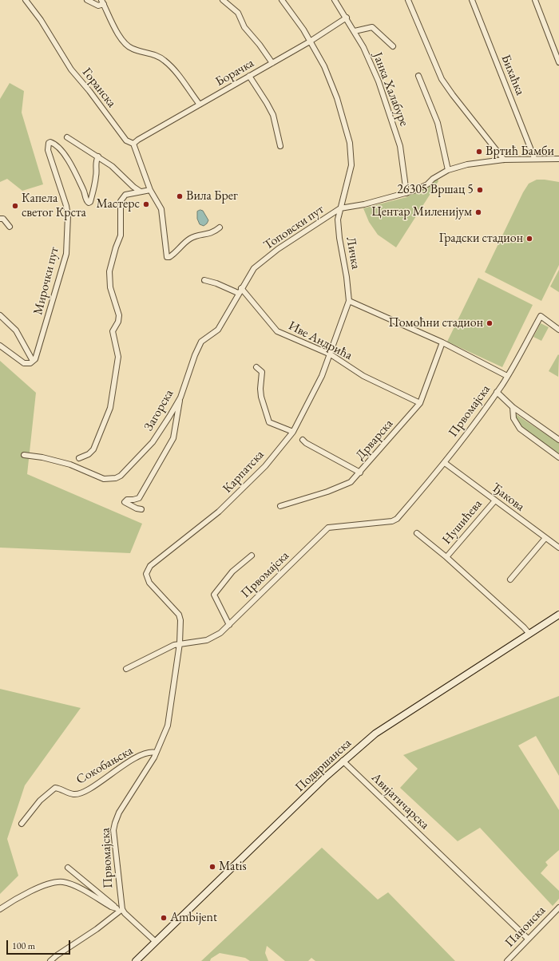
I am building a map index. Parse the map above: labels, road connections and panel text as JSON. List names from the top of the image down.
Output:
{
  "streets": {
    "street": [
      "Борачка",
      "Бихаћка",
      "Горанска",
      "Јанка Халабуре",
      "Топовски пут",
      "Личка",
      "Мирочки пут",
      "Иве Андрића",
      "Загорска",
      "Првомајска",
      "Дрварска",
      "Карпатска",
      "Ђакова",
      "Нушићева",
      "Сокобањска",
      "Подвршанска",
      "Авијатичарска",
      "Панонска"
    ]
  },
  "crossings": [
    ["Борачка", "Горанска"],
    ["Борачка", "Јанка Халабуре"],
    ["Борачка", "Личка"],
    ["Топовски пут", "Личка"],
    ["Топовски пут", "Загорска"],
    ["Личка", "Карпатска"],
    ["Иве Андрића", "Загорска"],
    ["Иве Андрића", "Дрварска"],
    ["Иве Андрића", "Карпатска"],
    ["Првомајска", "Карпатска"],
    ["Првомајска", "Ђакова"],
    ["Првомајска", "Сокобањска"],
    ["Ђакова", "Нушићева"],
    ["Подвршанска", "Авијатичарска"],
    ["Авијатичарска", "Панонска"]
  ],
  "places": [
    "Вртић Бамби",
    "26305 Вршац 5",
    "Вила Брег",
    "Мастерс",
    "Капела светог Крста",
    "Центар Миленијум",
    "Градски стадион",
    "Помоћни стадион",
    "Matis",
    "Ambijent"
  ],
  "scale_bar": "100 m"
}
